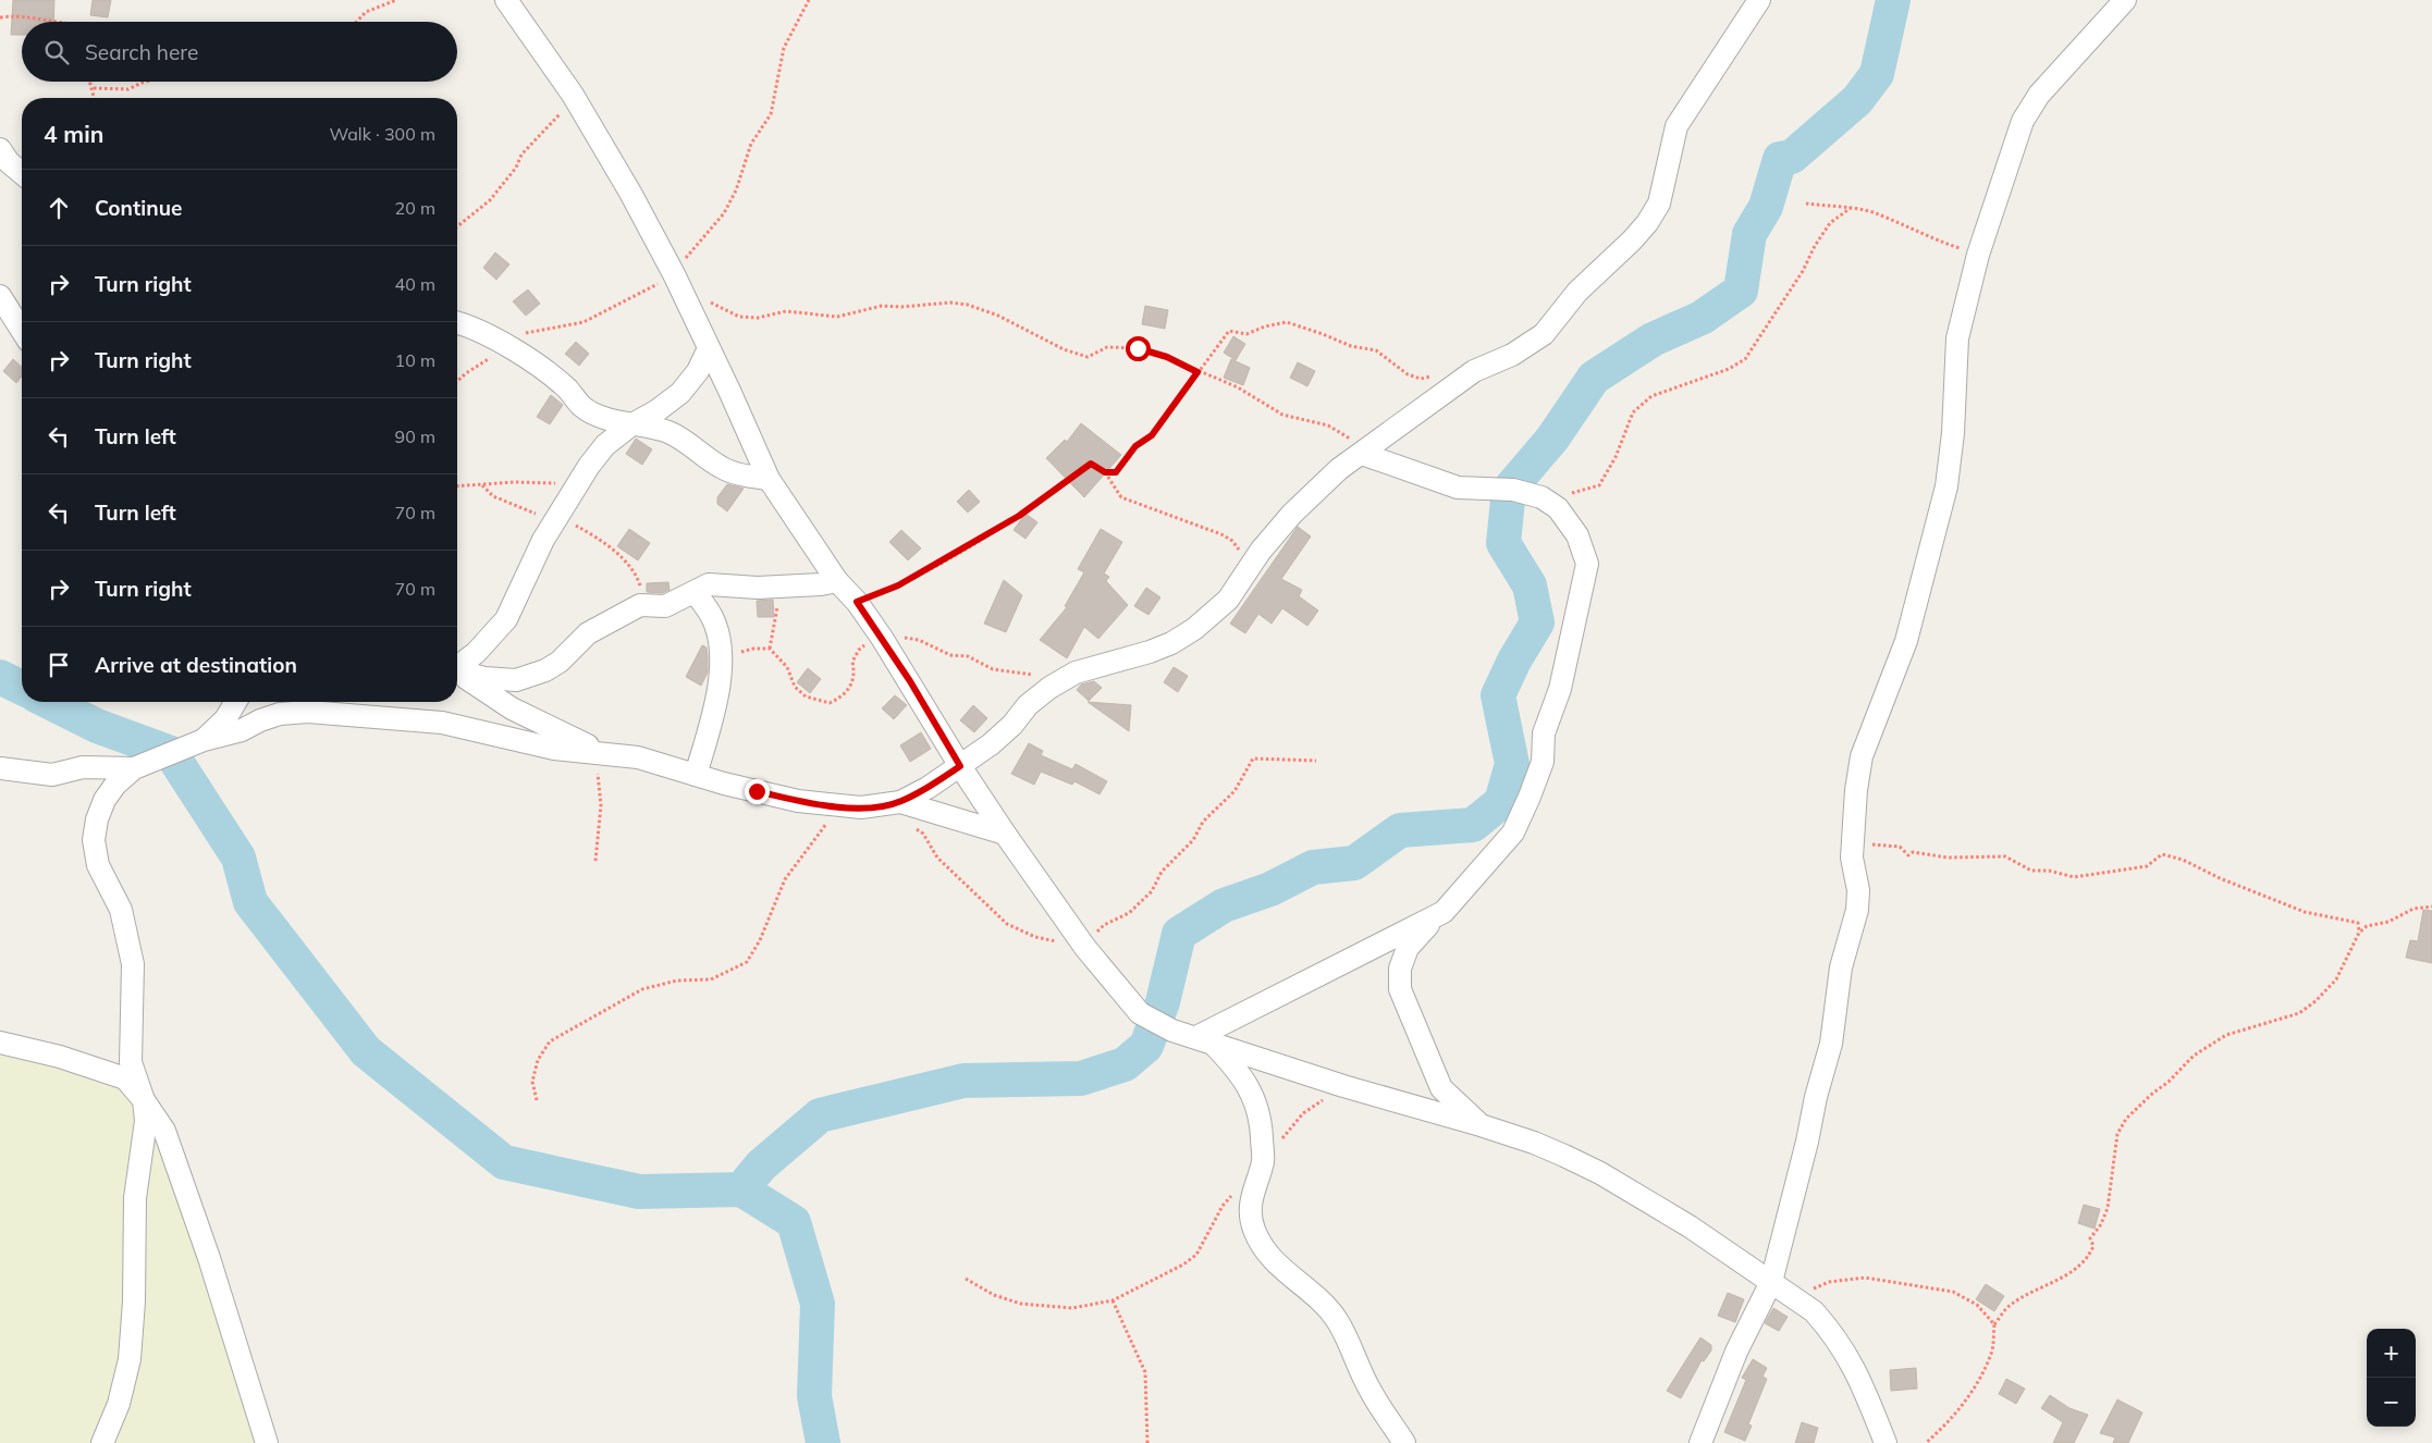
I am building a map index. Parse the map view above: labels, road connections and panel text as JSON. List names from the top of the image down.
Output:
{
  "page": {
    "search": "Search here",
    "heading": ["4 min", "Walk · 300 m"],
    "list": [
      ["Continue", "20 m"],
      ["Turn right", "40 m"],
      ["Turn right", "10 m"],
      ["Turn left", "90 m"],
      ["Turn left", "70 m"],
      ["Turn right", "70 m"],
      "Arrive at destination"
    ],
    "map_buttons": ["+", "−"]
  }
}
